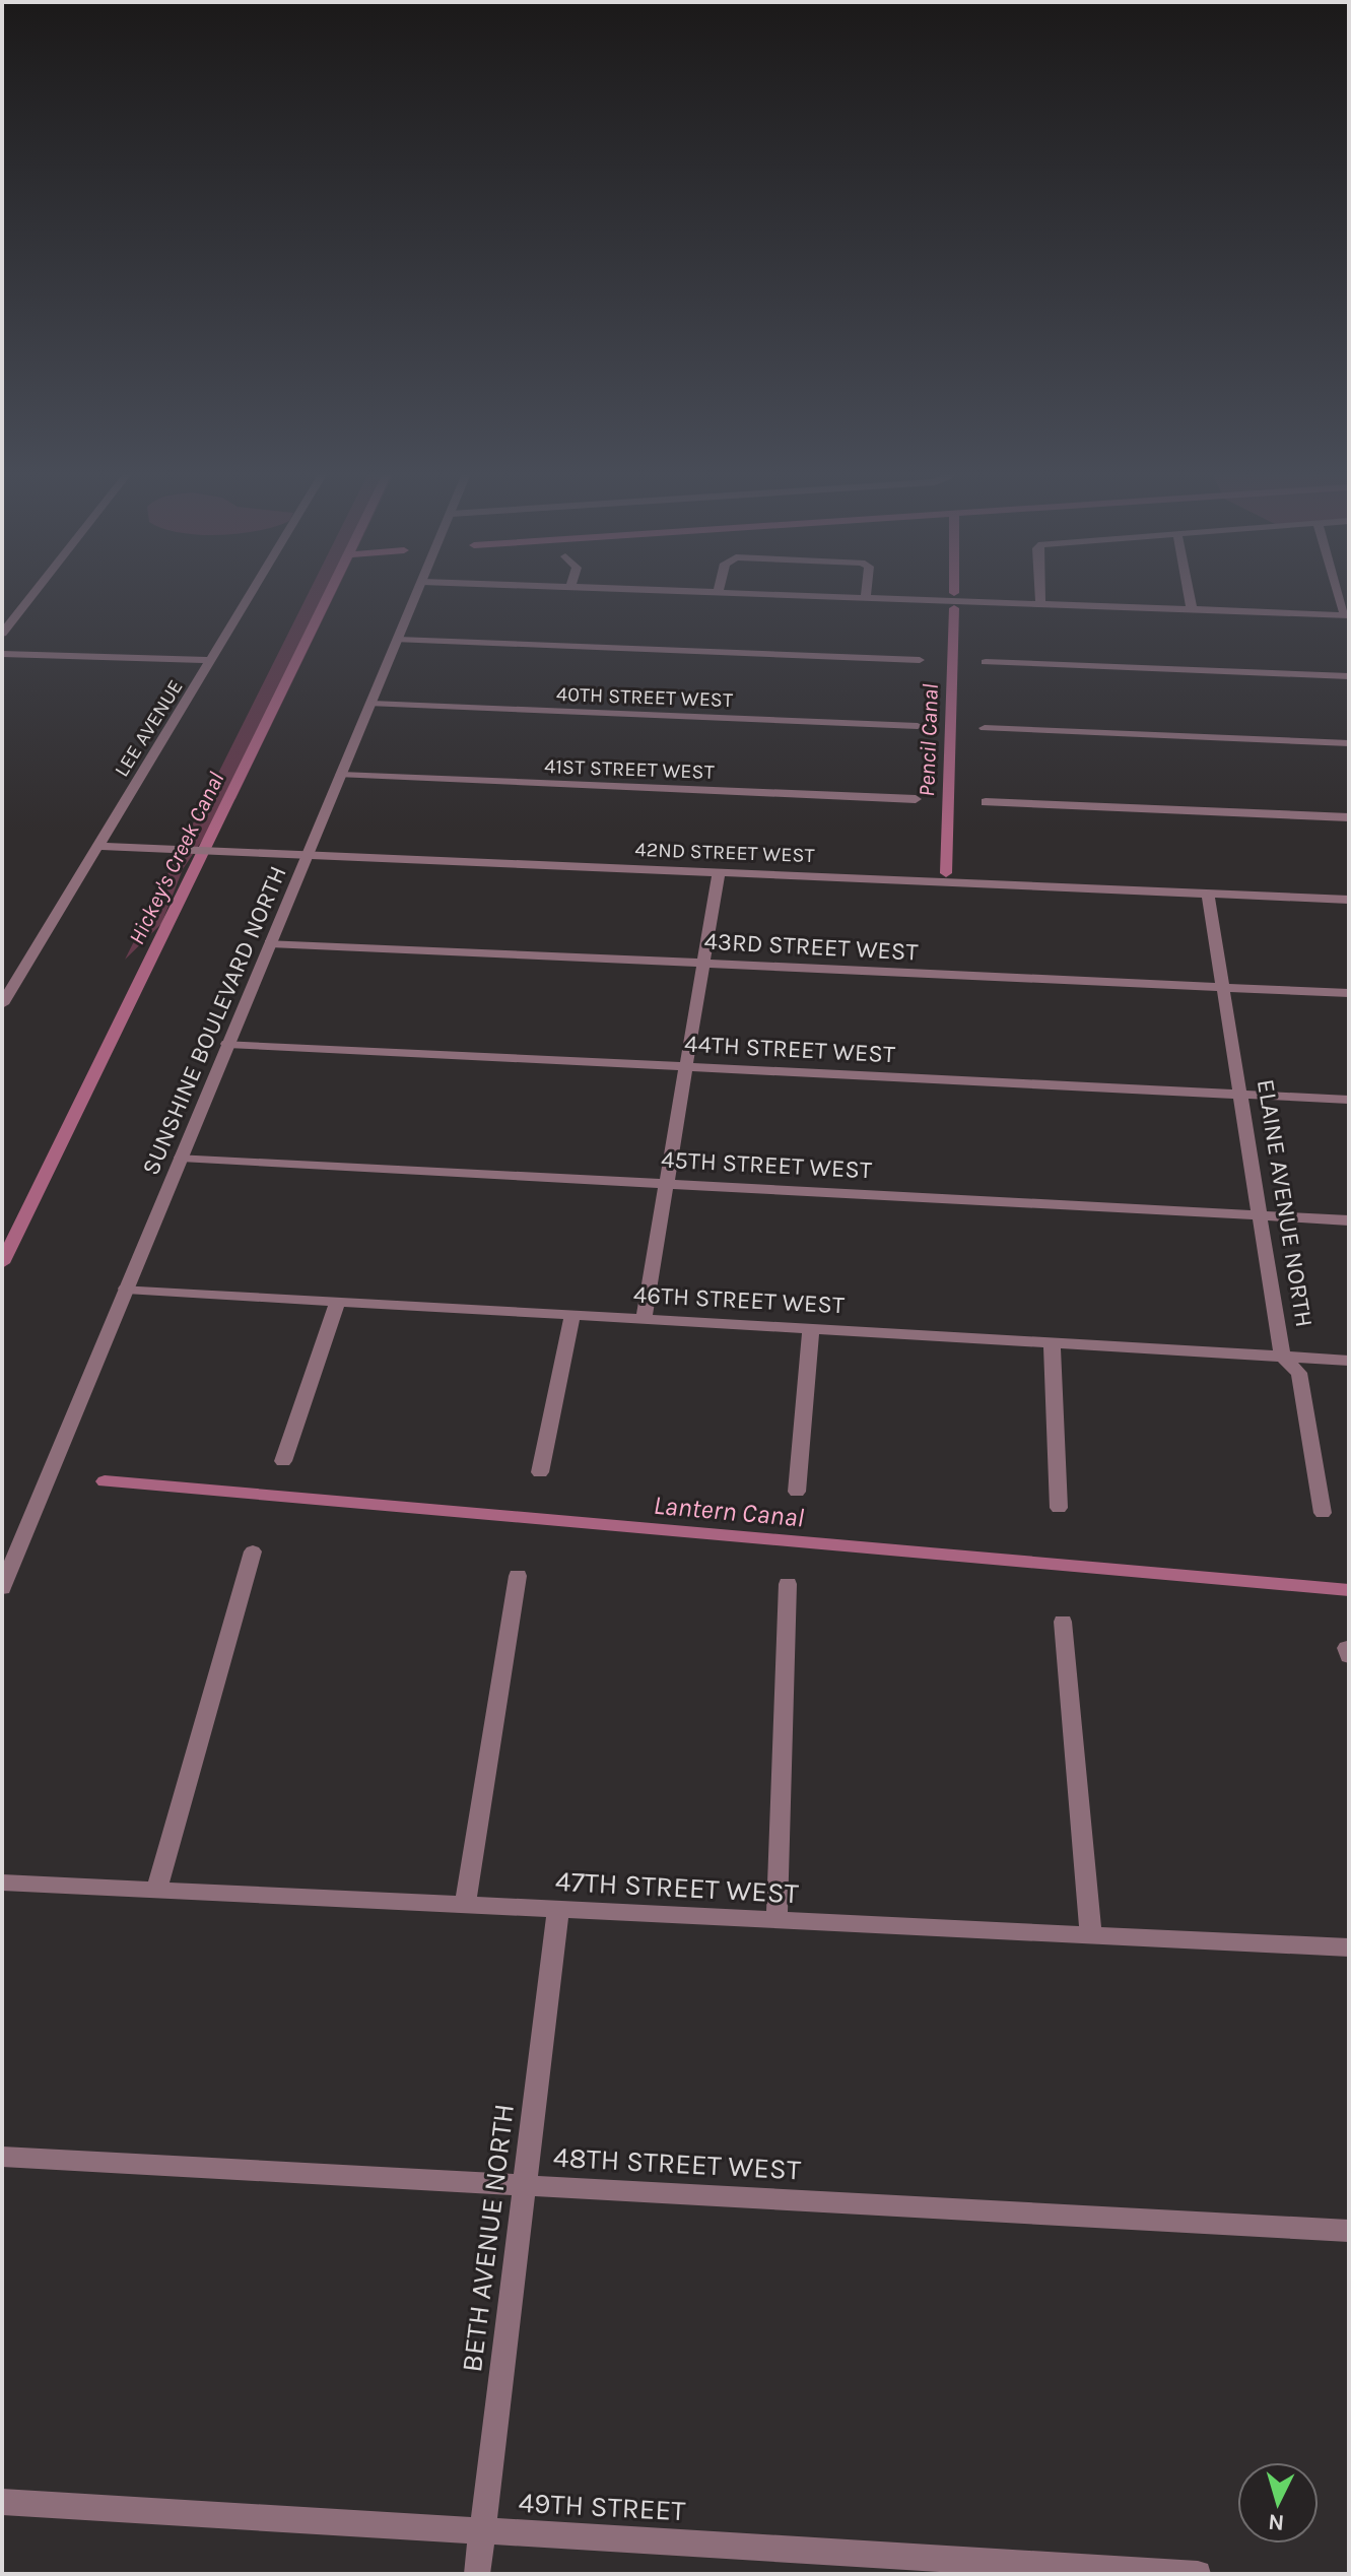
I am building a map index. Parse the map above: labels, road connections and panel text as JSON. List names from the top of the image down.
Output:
{
  "streets": {
    "street": [
      "40TH STREET WEST",
      "LEE AVENUE",
      "41ST STREET WEST",
      "42ND STREET WEST",
      "43RD STREET WEST",
      "SUNSHINE BOULEVARD NORTH",
      "44TH STREET WEST",
      "45TH STREET WEST",
      "ELAINE AVENUE NORTH",
      "46TH STREET WEST",
      "47TH STREET WEST",
      "48TH STREET WEST",
      "BETH AVENUE NORTH",
      "49TH STREET"
    ]
  },
  "crossings": [
    ["40TH STREET WEST", "SUNSHINE BOULEVARD NORTH"],
    ["LEE AVENUE", "42ND STREET WEST"],
    ["41ST STREET WEST", "SUNSHINE BOULEVARD NORTH"],
    ["42ND STREET WEST", "SUNSHINE BOULEVARD NORTH"],
    ["42ND STREET WEST", "ELAINE AVENUE NORTH"],
    ["43RD STREET WEST", "SUNSHINE BOULEVARD NORTH"],
    ["43RD STREET WEST", "ELAINE AVENUE NORTH"],
    ["SUNSHINE BOULEVARD NORTH", "44TH STREET WEST"],
    ["SUNSHINE BOULEVARD NORTH", "45TH STREET WEST"],
    ["SUNSHINE BOULEVARD NORTH", "46TH STREET WEST"],
    ["44TH STREET WEST", "ELAINE AVENUE NORTH"],
    ["45TH STREET WEST", "ELAINE AVENUE NORTH"],
    ["ELAINE AVENUE NORTH", "46TH STREET WEST"],
    ["47TH STREET WEST", "BETH AVENUE NORTH"],
    ["48TH STREET WEST", "BETH AVENUE NORTH"],
    ["BETH AVENUE NORTH", "49TH STREET"]
  ],
  "water": ["Pencil Canal", "Hickey's Creek Canal", "Lantern Canal"],
  "north": "bottom"
}
